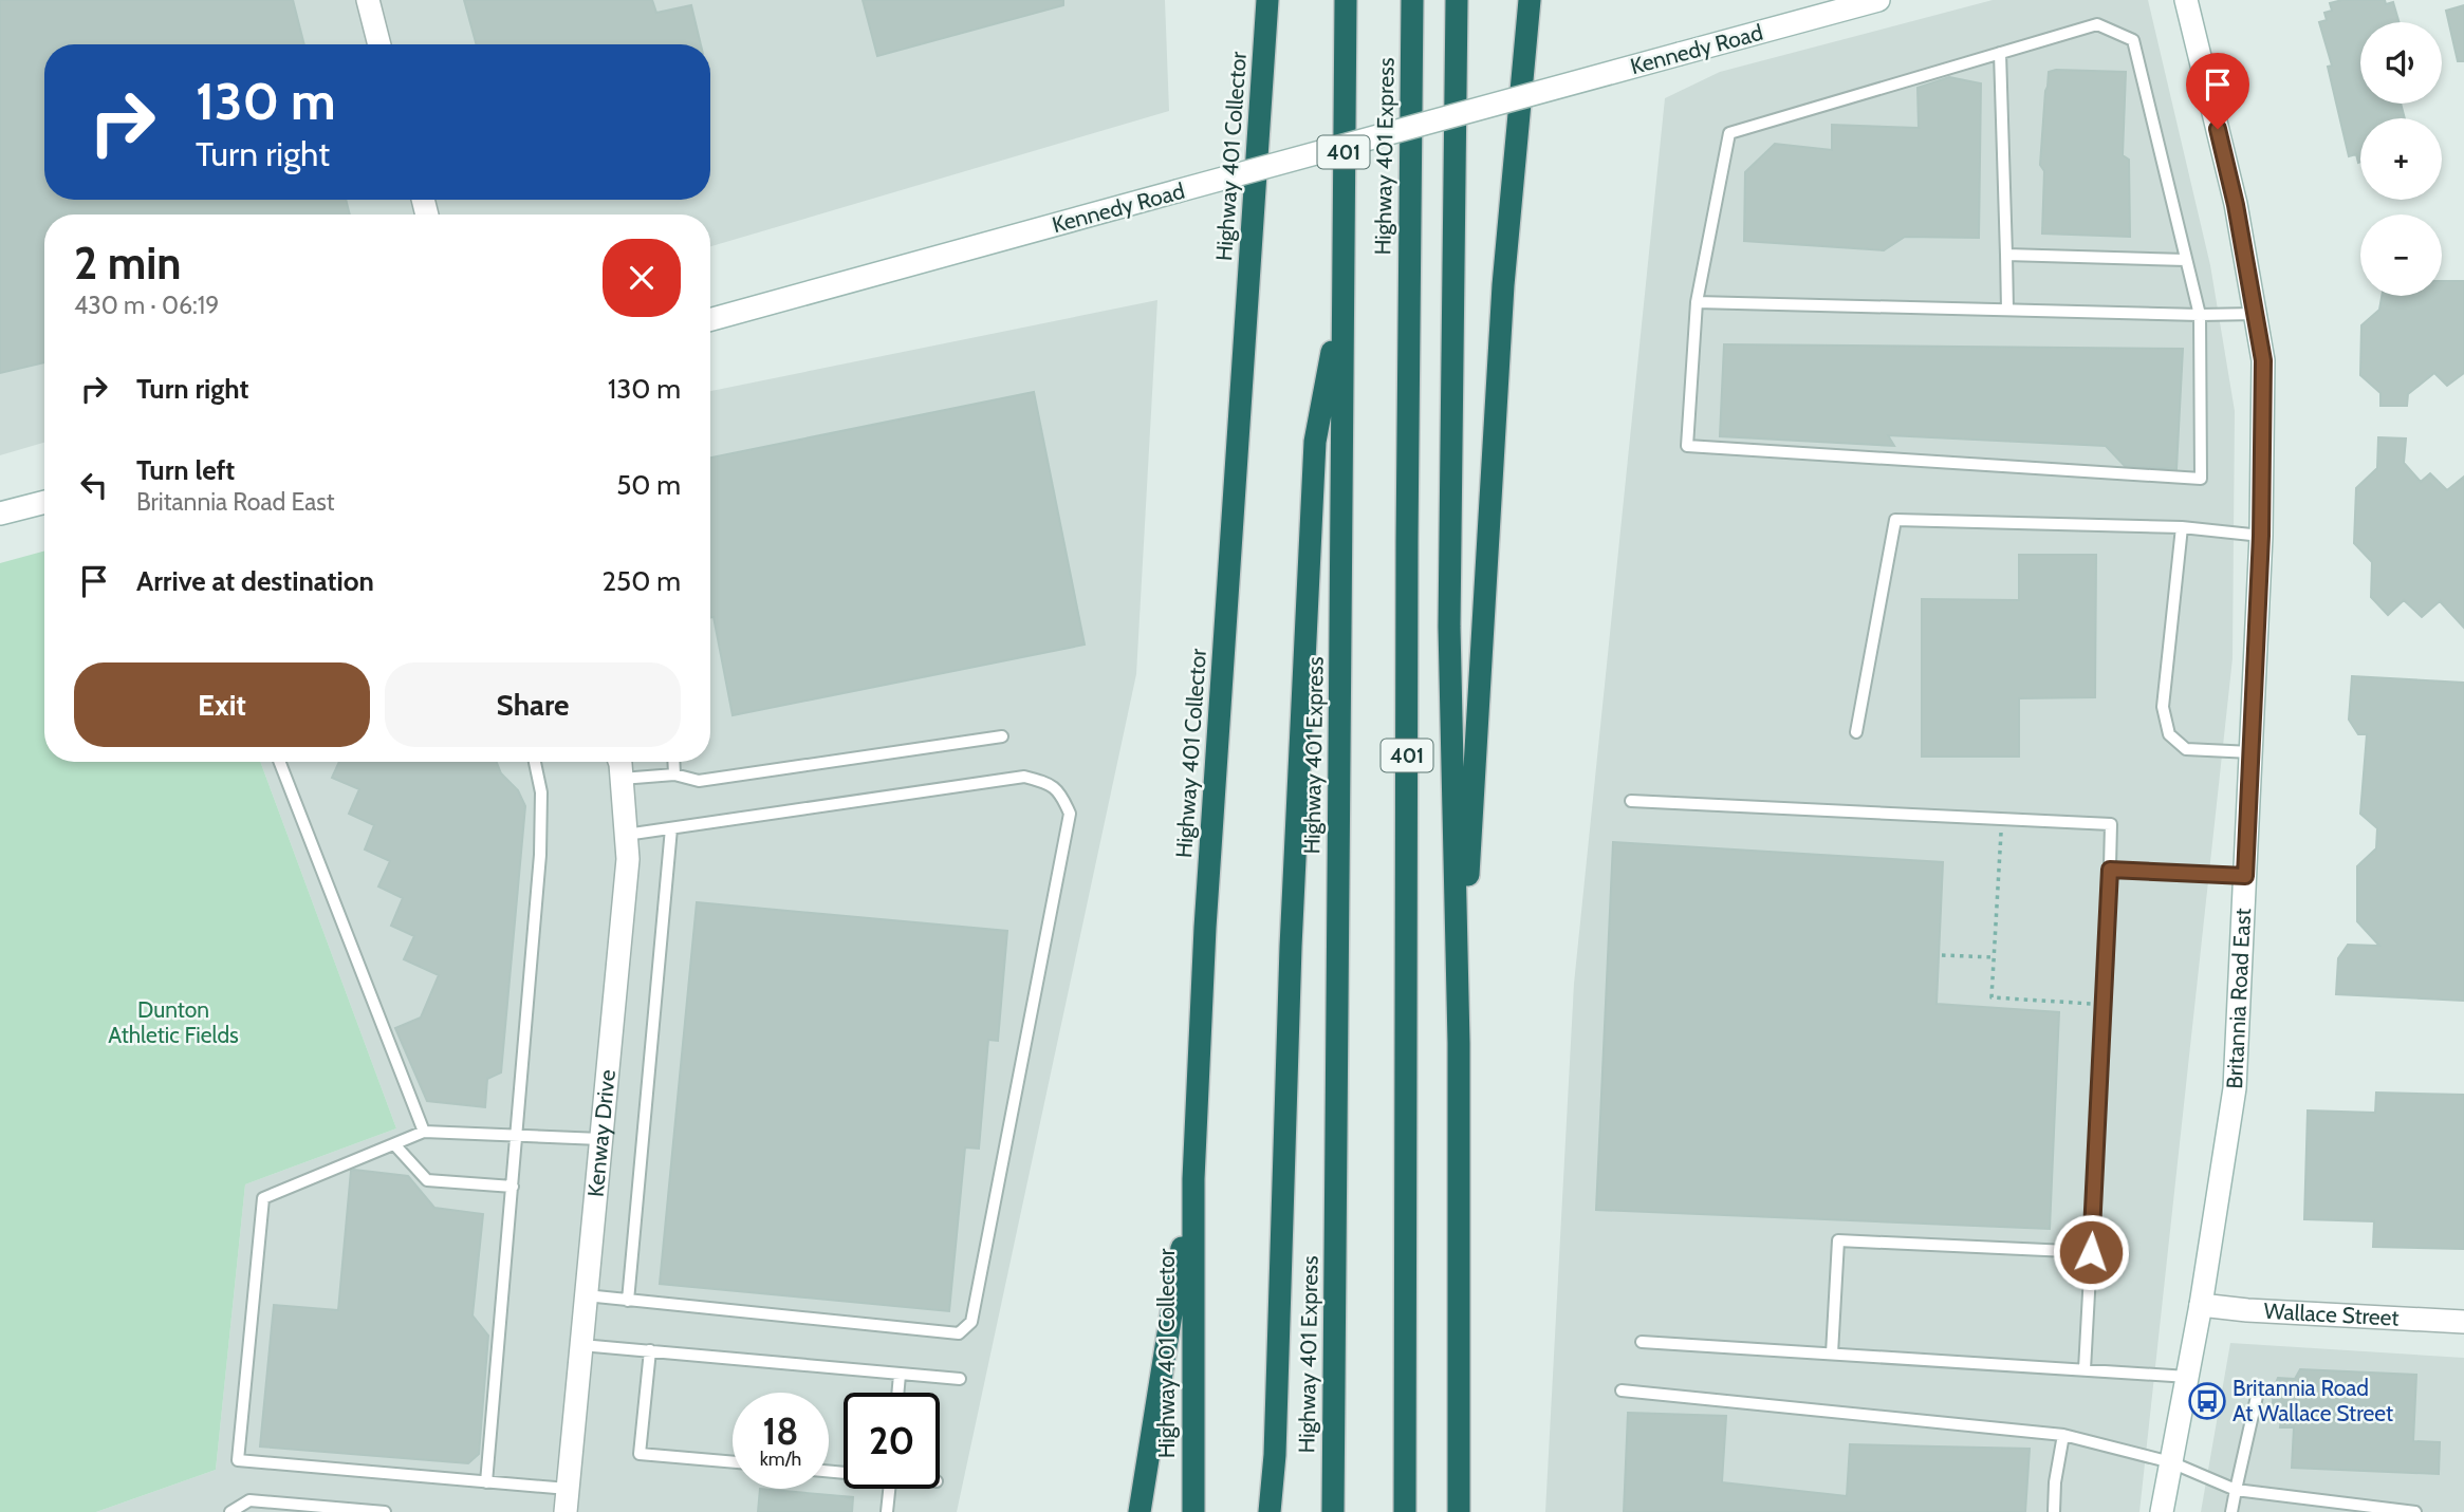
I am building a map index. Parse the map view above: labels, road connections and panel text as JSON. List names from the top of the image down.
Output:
{
  "streets": {
    "highway": ["401", "Highway 401 Collector", "Highway 401 Express"],
    "main road": [
      "Kennedy Road",
      "Britannia Road East",
      "Kenway Drive",
      "Wallace Street"
    ]
  },
  "crossings": [
    ["Britannia Road East", "Wallace Street"]
  ],
  "parks": ["Dunton Athletic Fields"],
  "places": {
    "bus stop": ["Britannia Road At Wallace Street"]
  },
  "page": {
    "map_buttons": ["+", "−"],
    "turn": ["130 m", "Turn right"],
    "heading": ["2 min", "430 m · 06:19"],
    "list": [
      {
        "name": "Turn right",
        "value": "130 m"
      },
      {
        "name": "Turn left",
        "note": "Britannia Road East",
        "value": "50 m"
      },
      {
        "name": "Arrive at destination",
        "value": "250 m"
      }
    ],
    "buttons": ["Exit", "Share"],
    "speed": "18 km/h",
    "limit": "20"
  }
}
